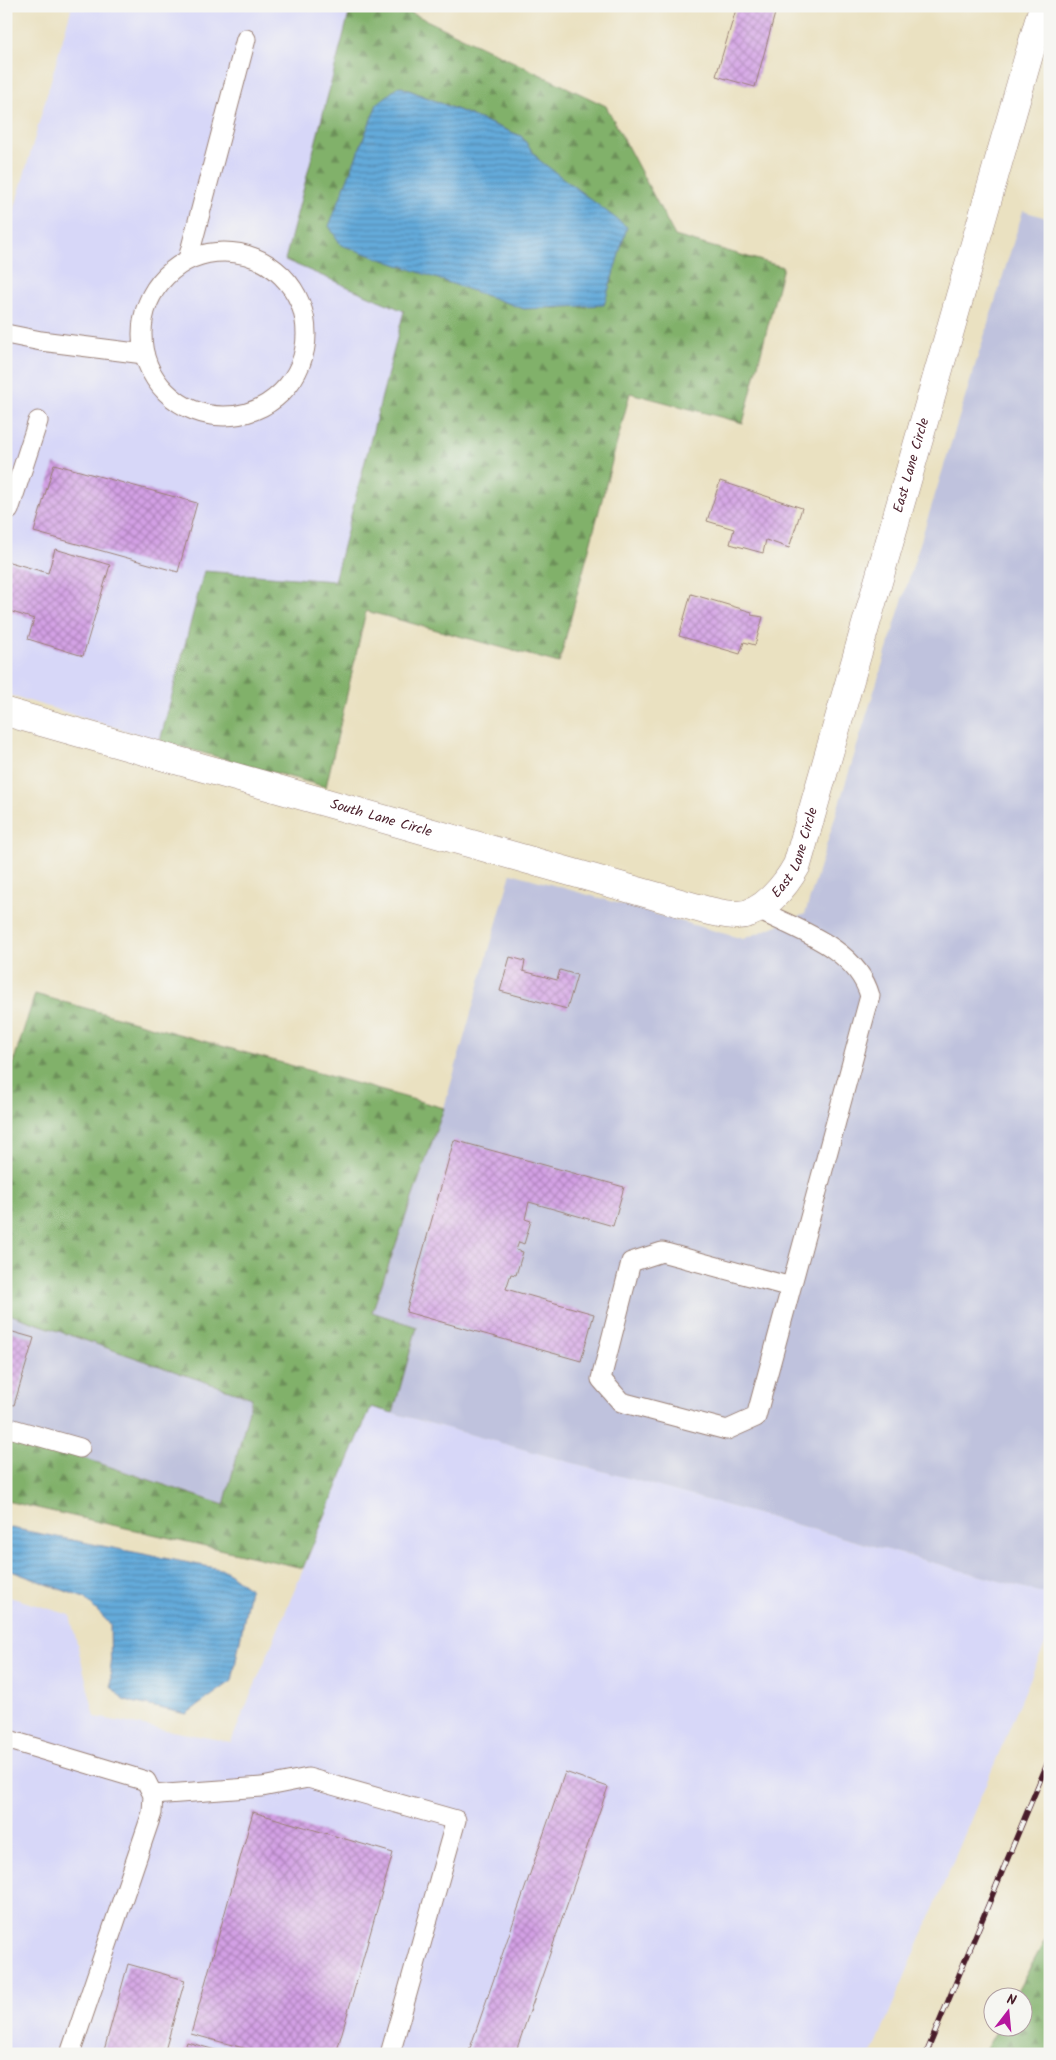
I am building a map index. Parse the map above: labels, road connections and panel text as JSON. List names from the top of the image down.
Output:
{
  "streets": {
    "street": ["East Lane Circle", "South Lane Circle"]
  },
  "crossings": [
    ["East Lane Circle", "South Lane Circle"]
  ],
  "north": "top"
}
